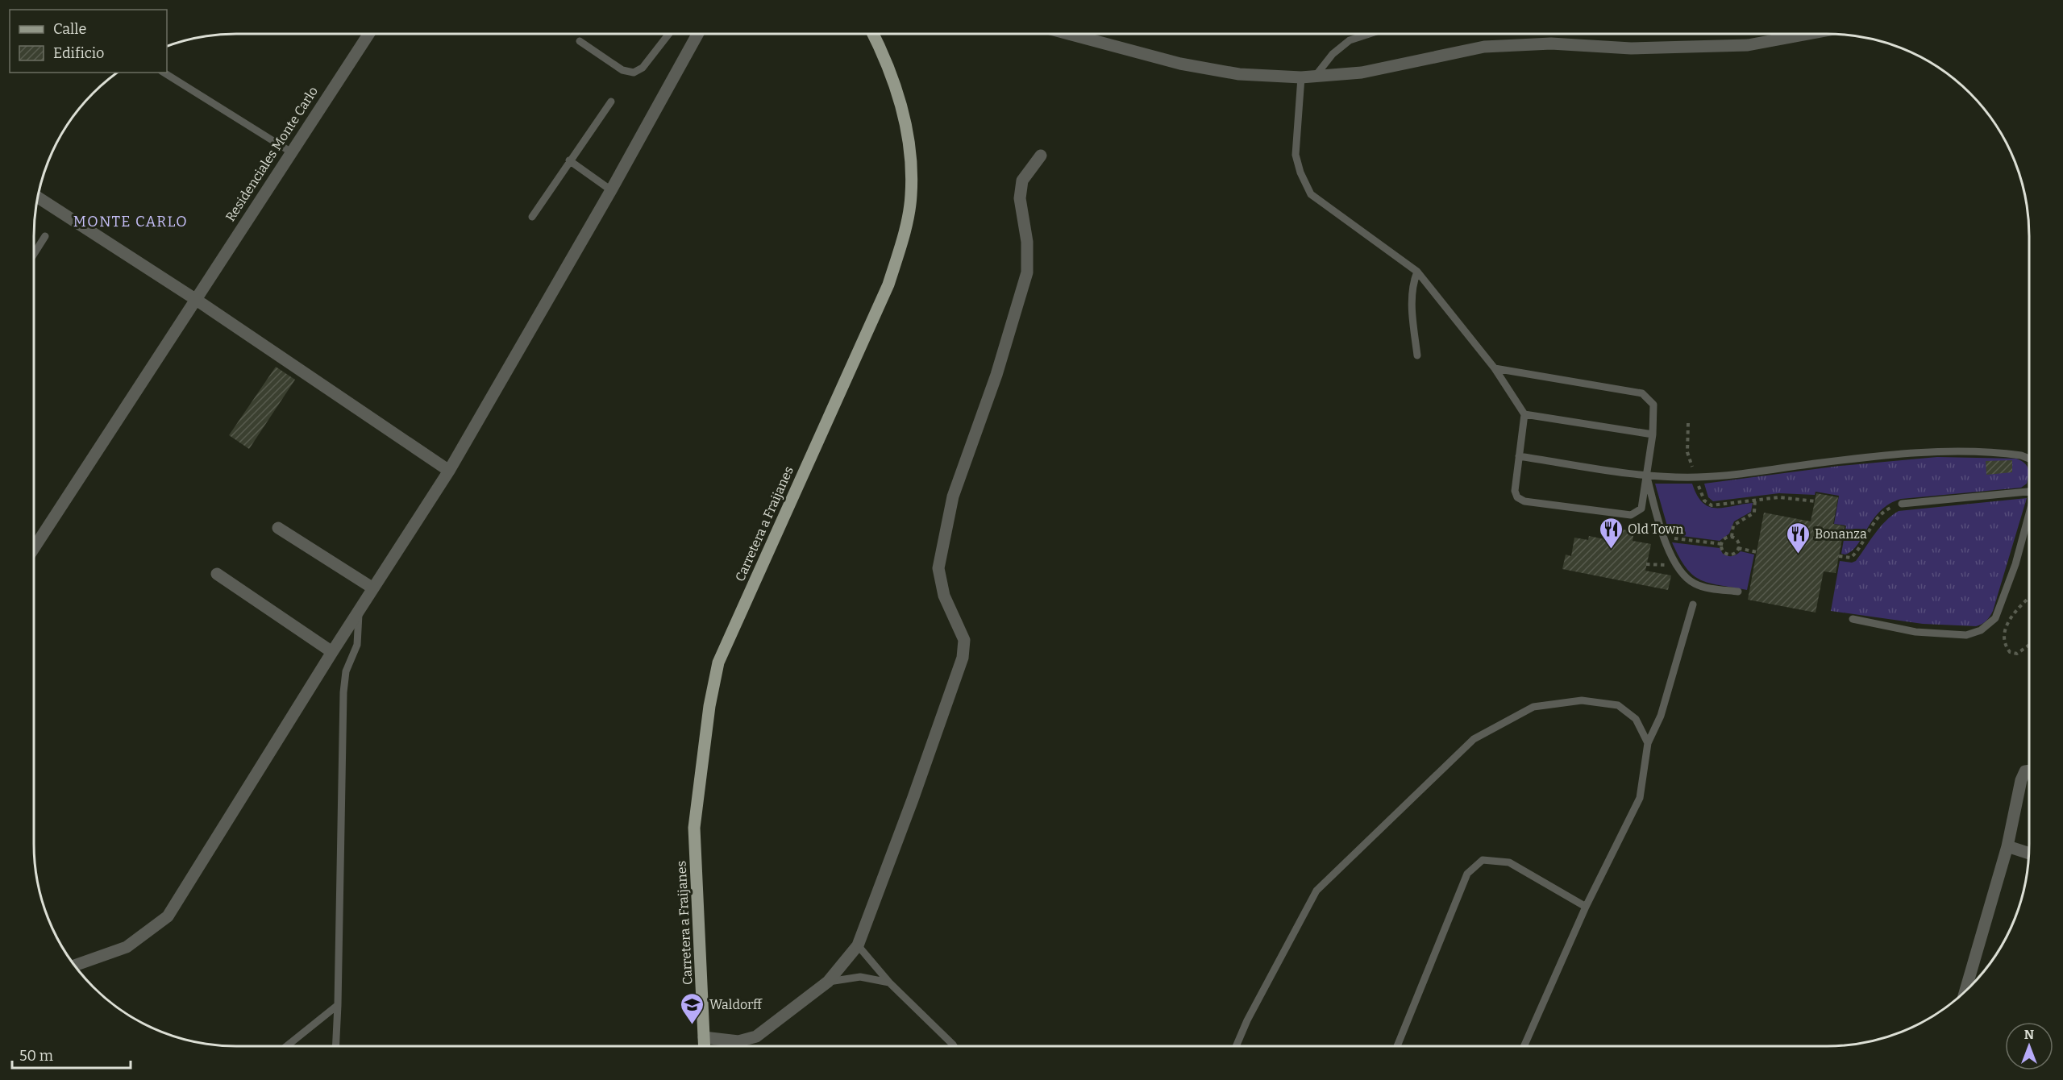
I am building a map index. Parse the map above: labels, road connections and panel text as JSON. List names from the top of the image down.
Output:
{
  "streets": {
    "main road": ["Carretera a Fraijanes"],
    "street": ["Residenciales Monte Carlo"]
  },
  "districts": ["MONTE CARLO"],
  "places": {
    "restaurant": ["Old Town", "Bonanza"],
    "school or university": ["Waldorff"]
  },
  "legend": ["Calle", "Edificio"],
  "scale_bar": "50 m",
  "north": "top"
}
